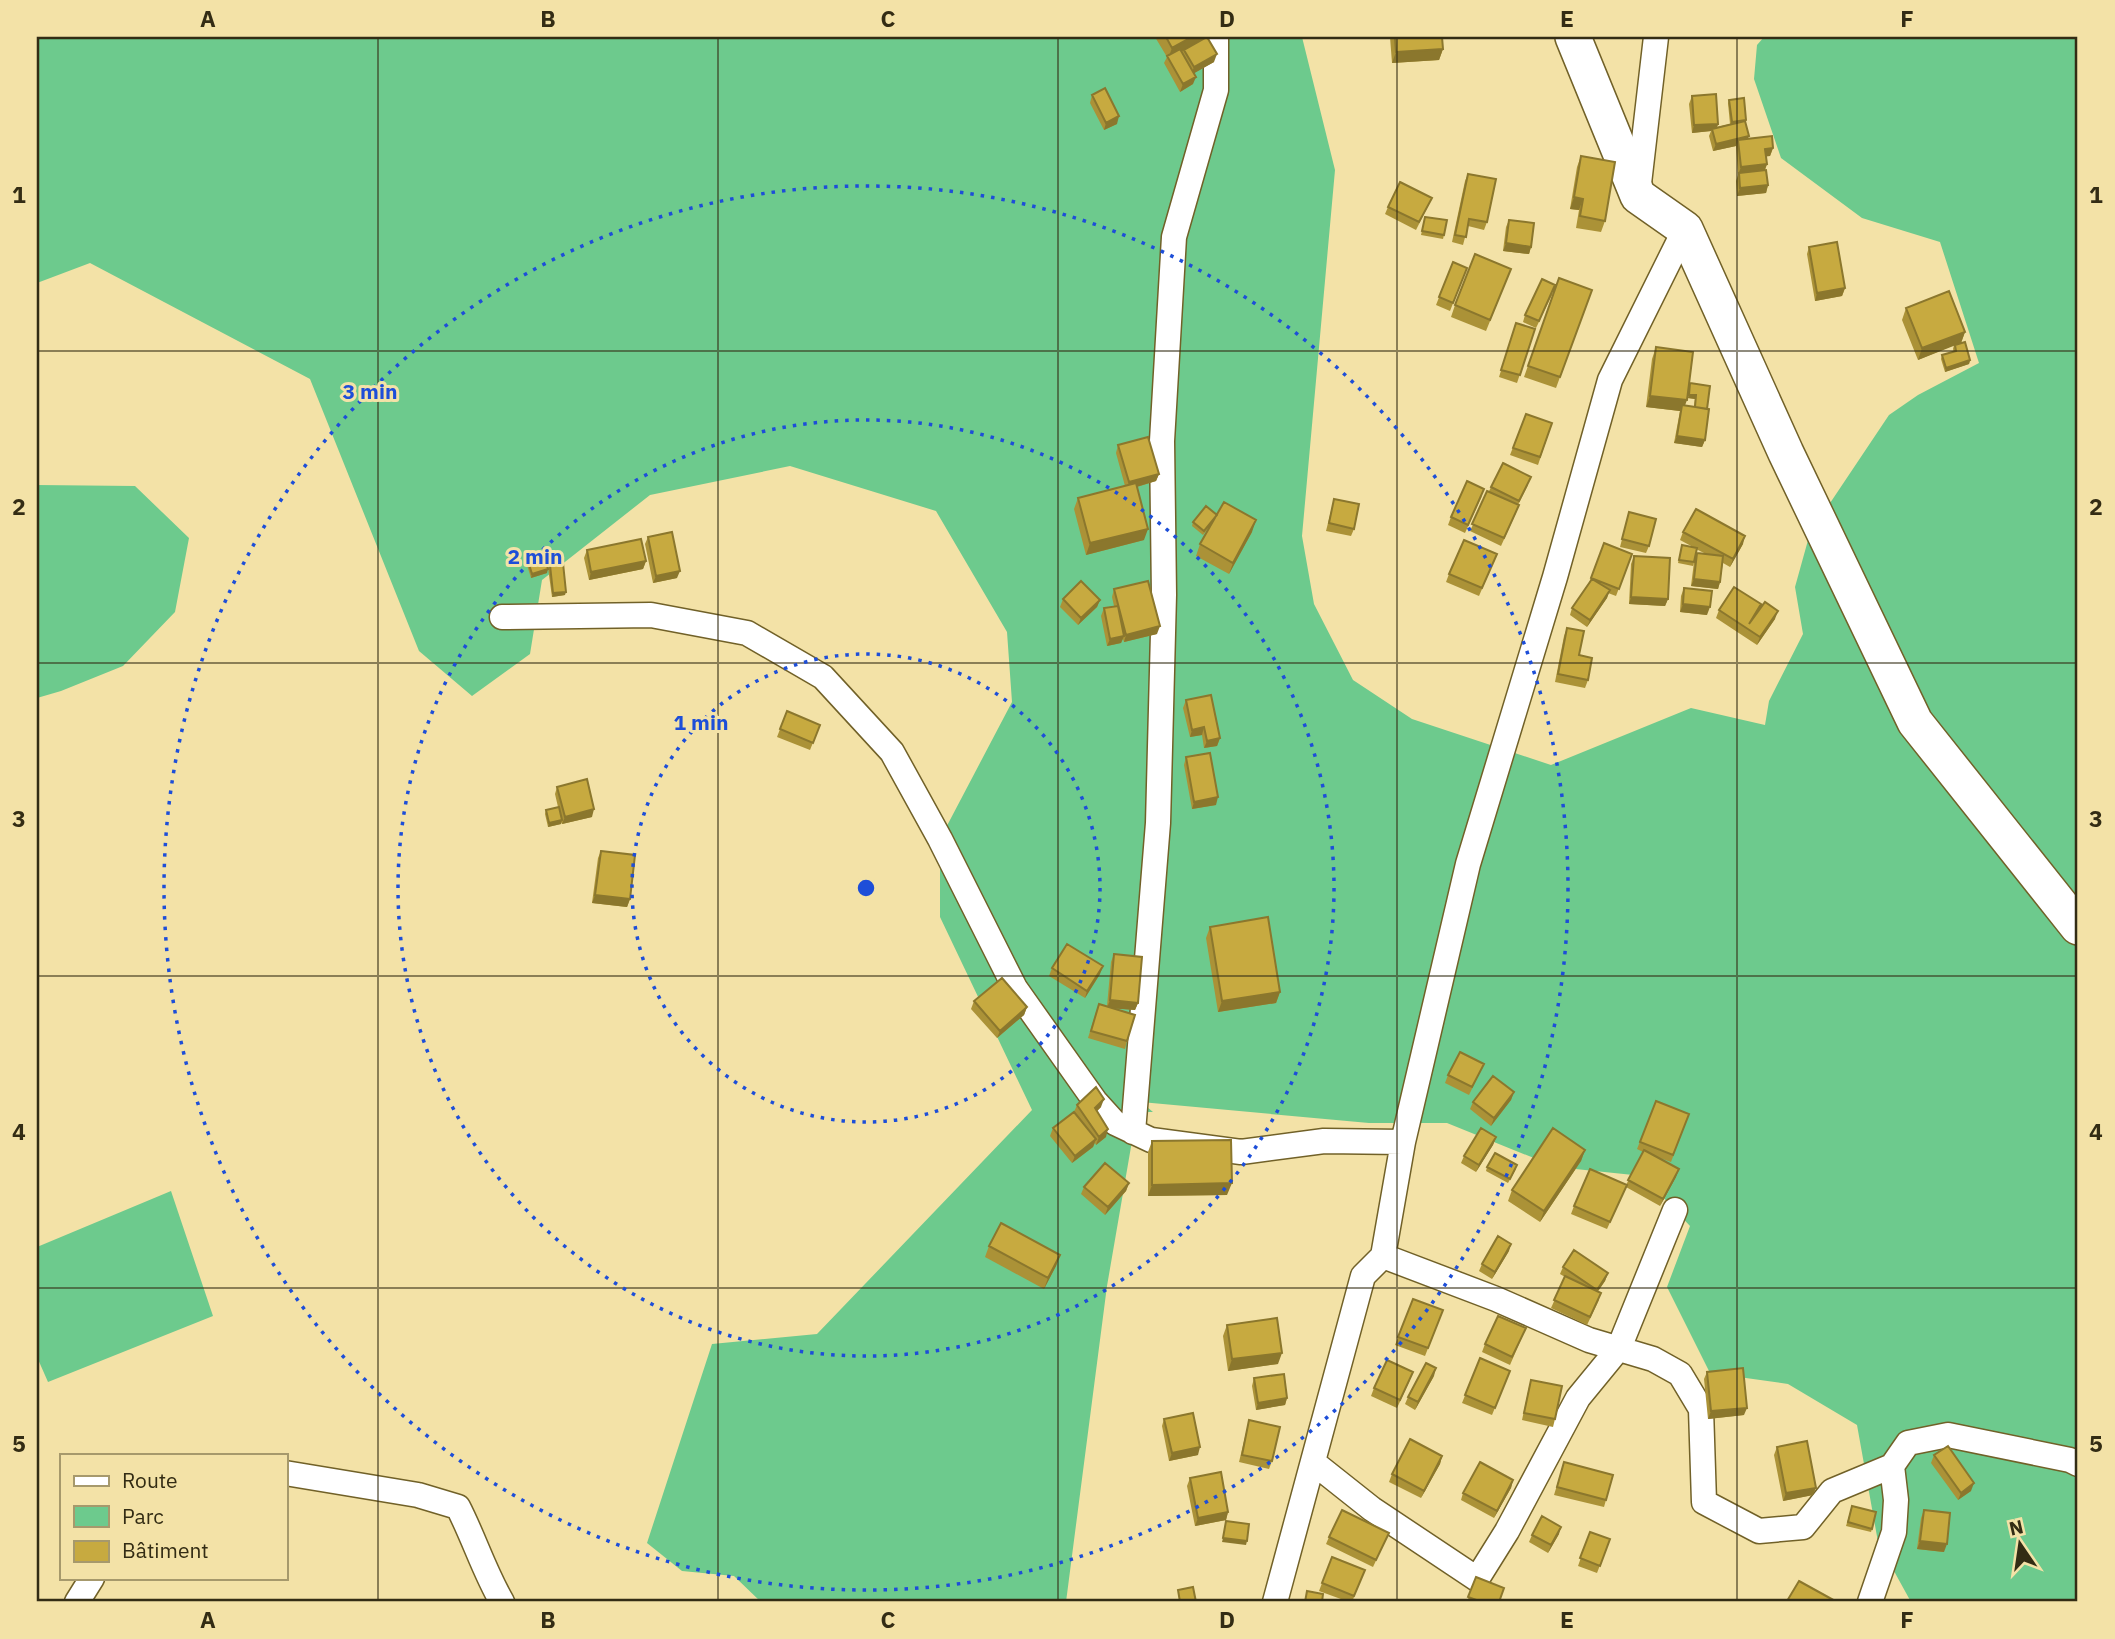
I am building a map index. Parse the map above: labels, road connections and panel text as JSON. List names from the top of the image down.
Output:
{
  "legend": ["Route", "Parc", "Bâtiment"],
  "north": "top",
  "grid": {
    "columns": [
      "A",
      "B",
      "C",
      "D",
      "E",
      "F"
    ],
    "rows": [
      "1",
      "2",
      "3",
      "4",
      "5"
    ]
  },
  "rings": ["3 min", "2 min", "1 min"]
}
